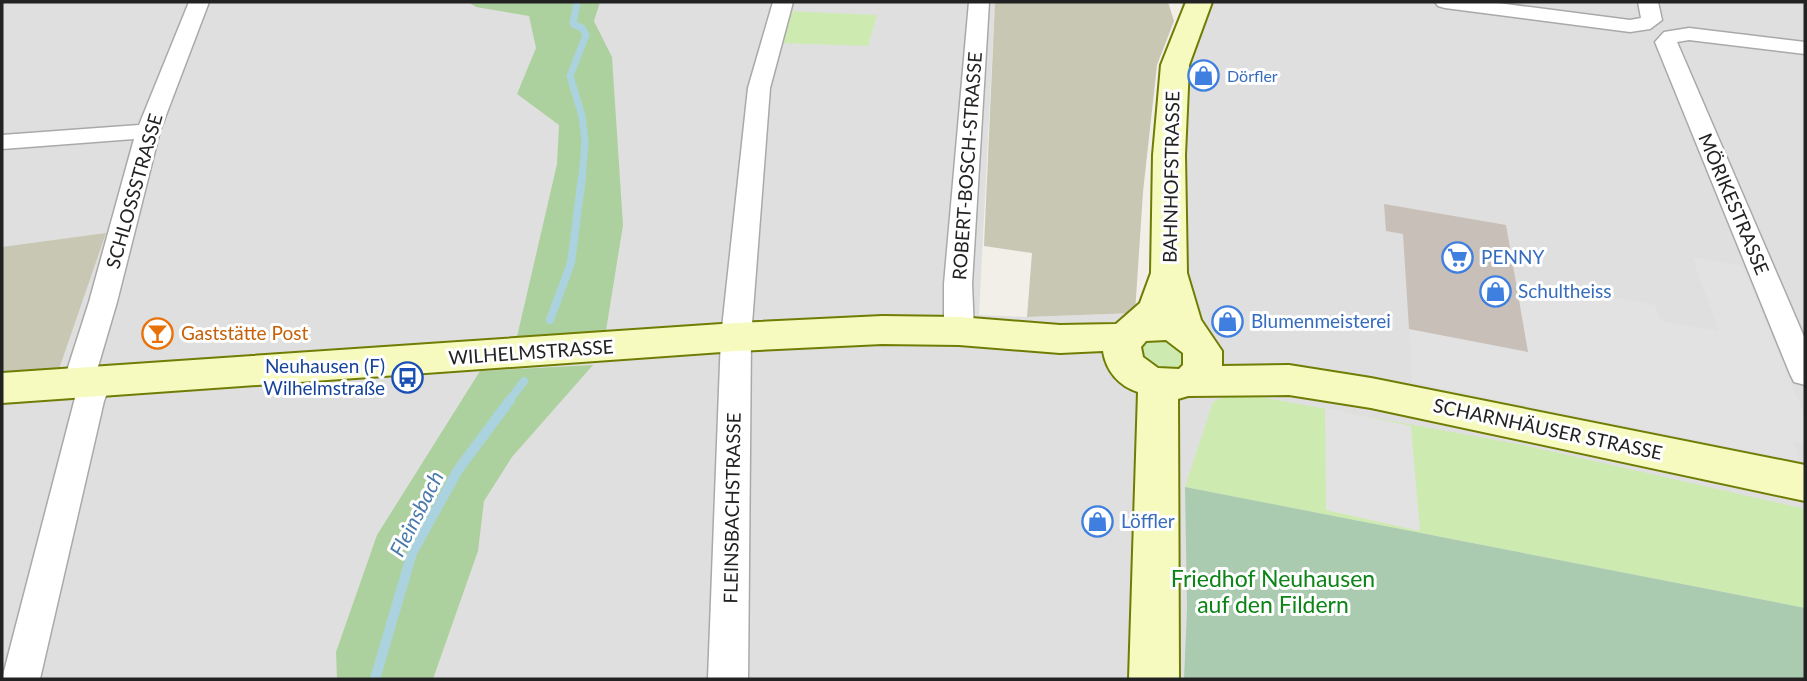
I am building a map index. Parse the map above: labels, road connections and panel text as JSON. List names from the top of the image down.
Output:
{
  "streets": {
    "street": [
      "ROBERT-BOSCH-STRASSE",
      "BAHNHOFSTRASSE",
      "SCHLOSSSTRASSE",
      "MÖRIKESTRASSE",
      "WILHELMSTRASSE",
      "SCHARNHÄUSER STRASSE",
      "FLEINSBACHSTRASSE"
    ]
  },
  "crossings": [
    ["ROBERT-BOSCH-STRASSE", "WILHELMSTRASSE"],
    ["BAHNHOFSTRASSE", "WILHELMSTRASSE"],
    ["BAHNHOFSTRASSE", "SCHARNHÄUSER STRASSE"],
    ["SCHLOSSSTRASSE", "WILHELMSTRASSE"],
    ["WILHELMSTRASSE", "SCHARNHÄUSER STRASSE"],
    ["WILHELMSTRASSE", "FLEINSBACHSTRASSE"]
  ],
  "water": ["Fleinsbach"],
  "parks": ["Friedhof Neuhausen auf den Fildern"],
  "places": {
    "shop": [
      "Dörfler",
      "Schultheiss",
      "Blumenmeisterei",
      "Löffler"
    ],
    "supermarket": ["PENNY"],
    "bar": ["Gaststätte Post"],
    "bus stop": ["Neuhausen (F) Wilhelmstraße"]
  }
}
